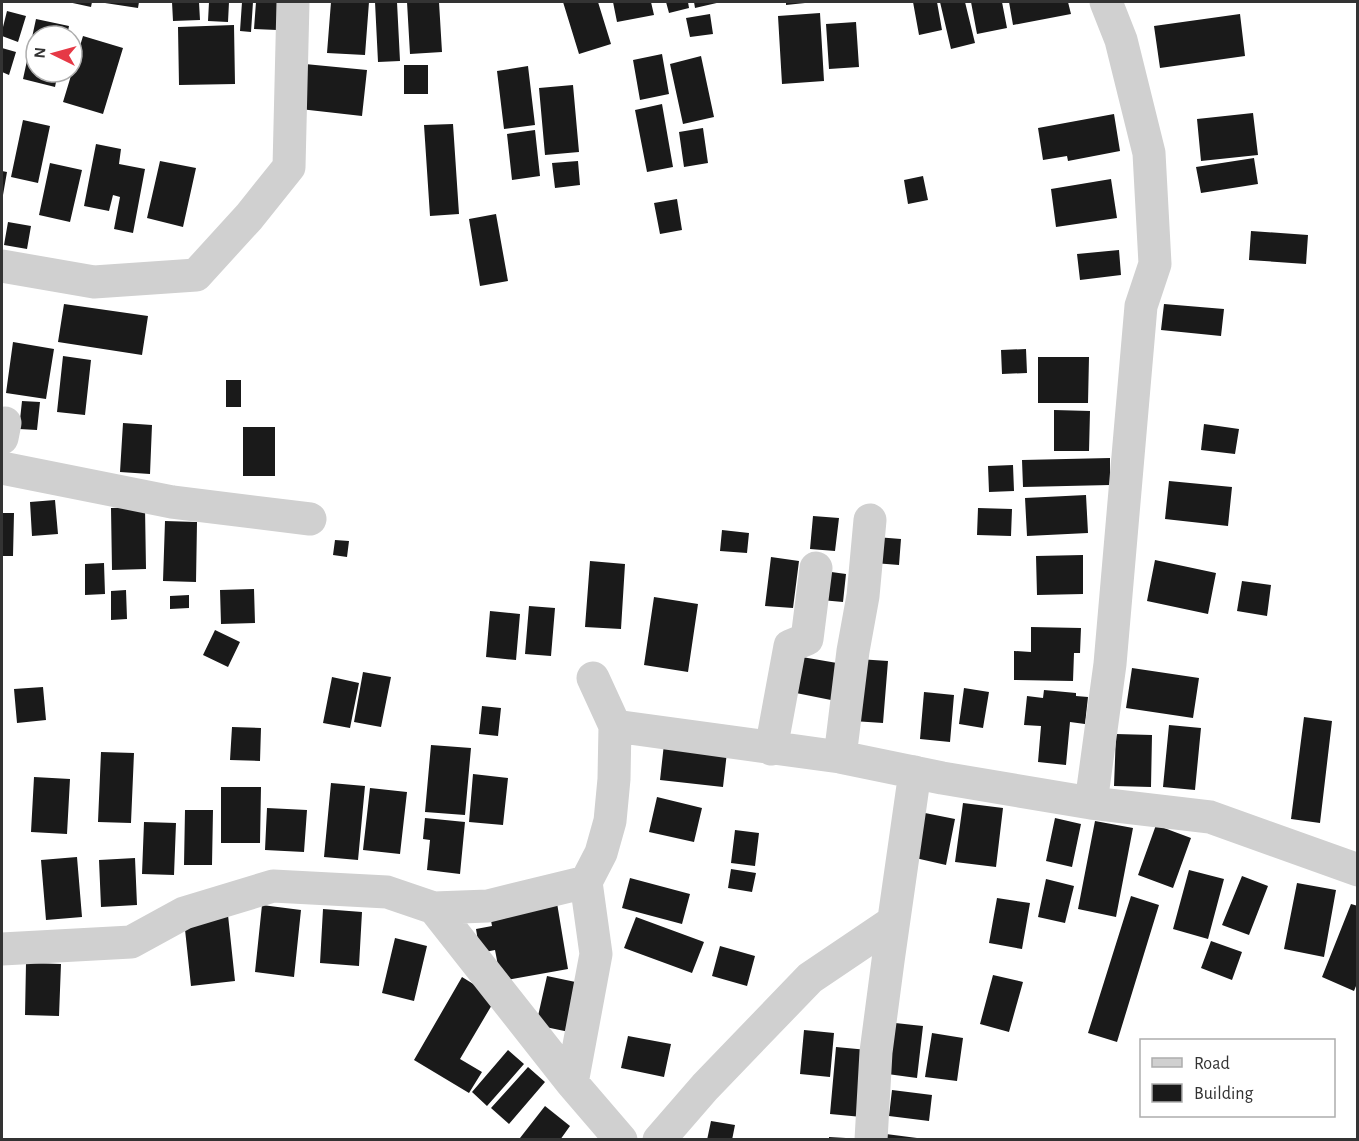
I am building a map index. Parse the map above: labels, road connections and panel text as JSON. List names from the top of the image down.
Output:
{
  "legend": ["Road", "Building"],
  "north": "left"
}
